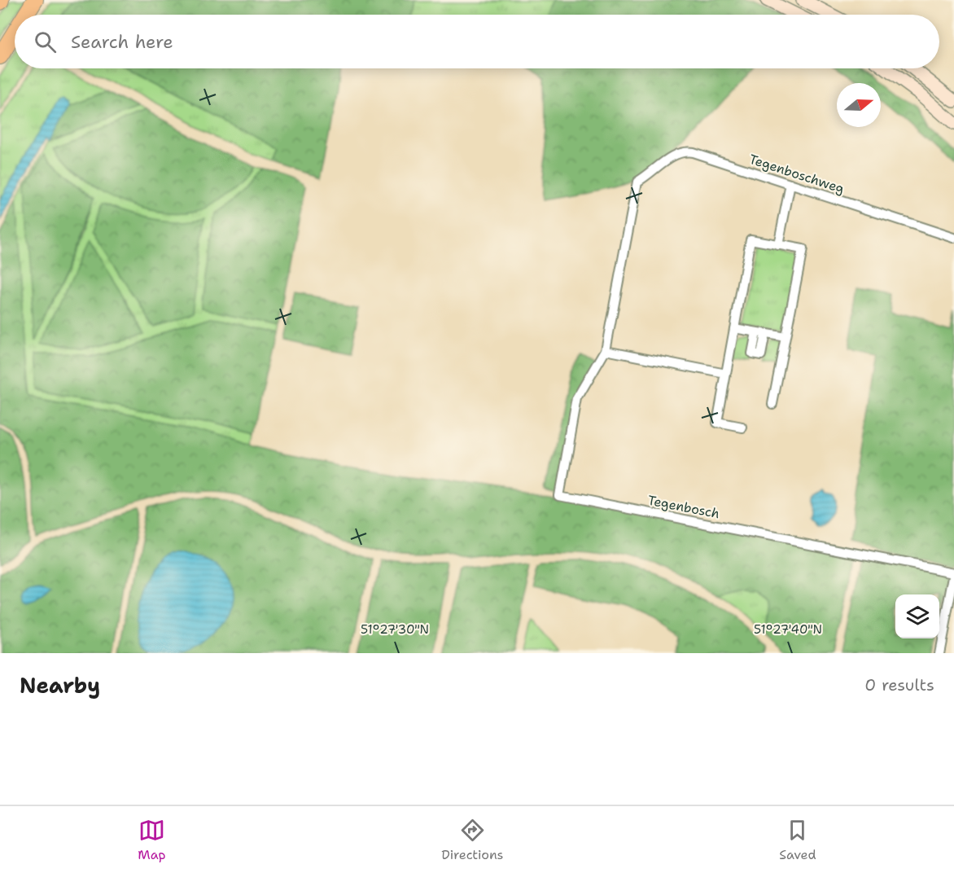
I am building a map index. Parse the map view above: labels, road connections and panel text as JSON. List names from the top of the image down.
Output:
{
  "streets": {
    "street": ["Tegenboschweg", "Tegenbosch"]
  },
  "crossings": [
    ["Tegenboschweg", "Tegenbosch"]
  ],
  "north": "right",
  "page": {
    "search": "Search here",
    "heading": ["Nearby", "0 results"],
    "nav": ["Map", "Directions", "Saved"]
  },
  "coordinates": ["51°27'30\"N", "51°27'40\"N"]
}
